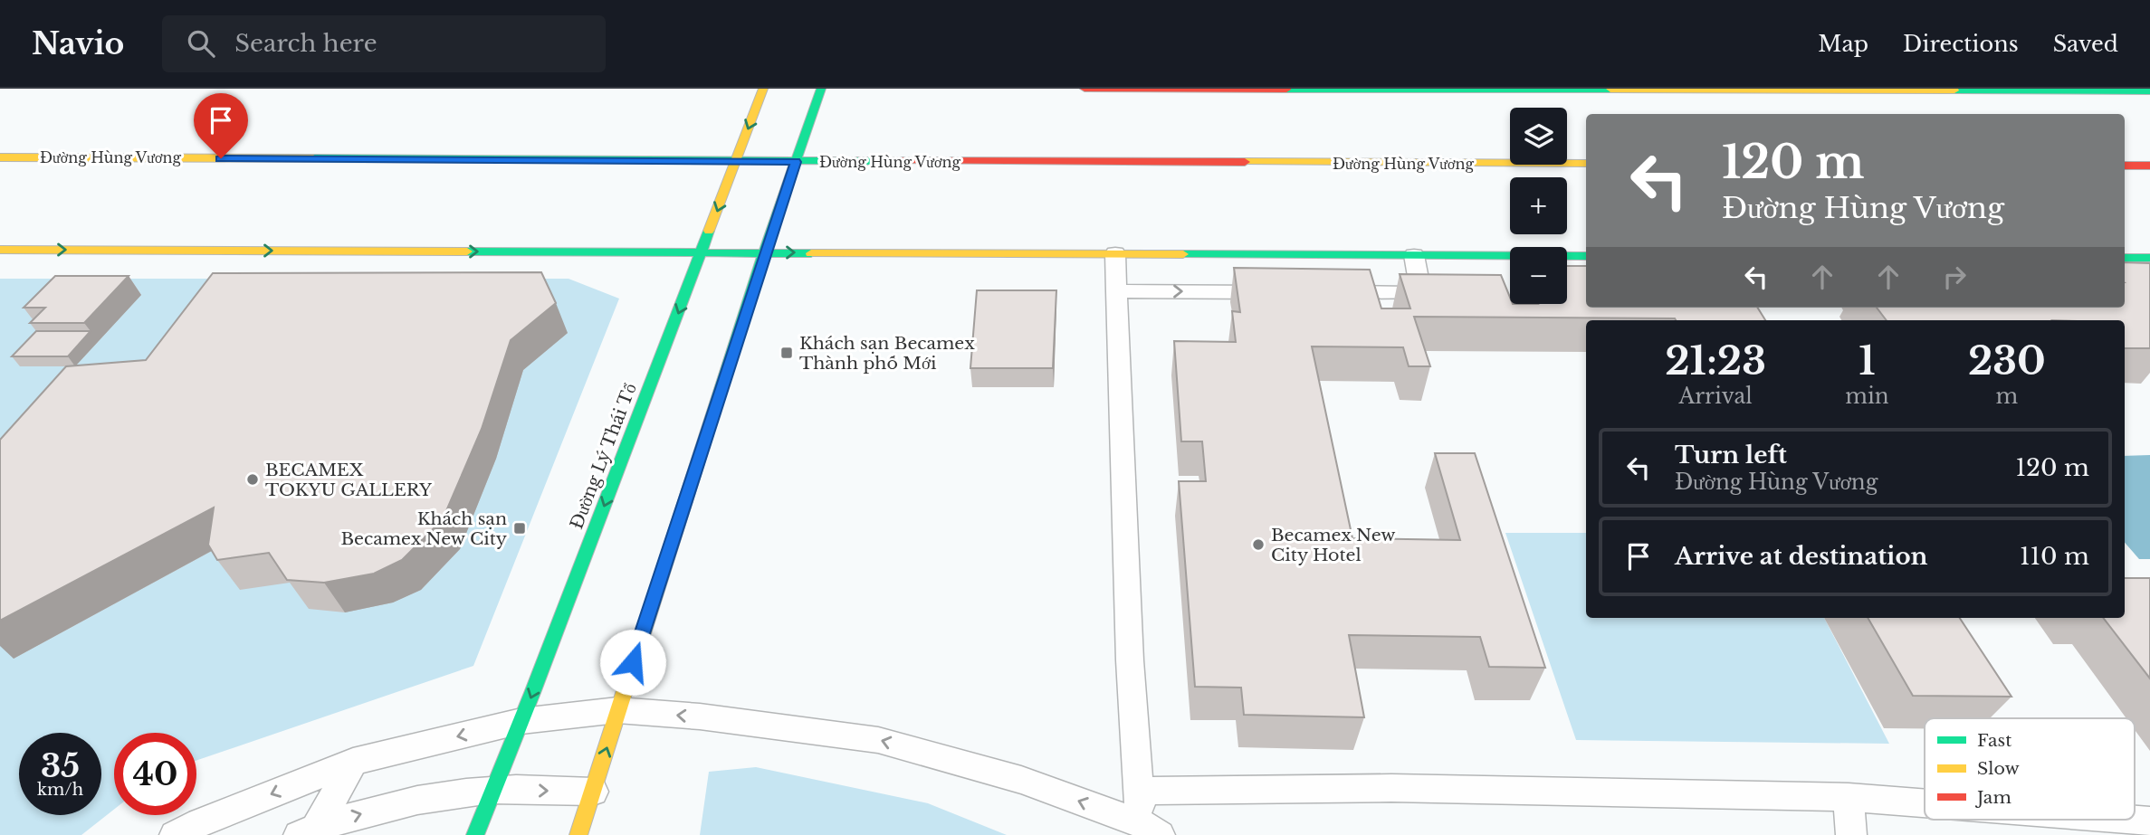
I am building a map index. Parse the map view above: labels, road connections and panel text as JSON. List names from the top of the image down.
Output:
{
  "streets": {
    "main road": ["Đường Hùng Vương", "Đường Lý Thái Tổ"]
  },
  "crossings": [
    ["Đường Hùng Vương", "Đường Lý Thái Tổ"]
  ],
  "places": {
    "transit": ["Khách sạn Becamex Thành phố Mới", "Khách sạn Becamex New City"],
    "other": ["BECAMEX TOKYU GALLERY", "Becamex New City Hotel"]
  },
  "legend": ["Fast", "Slow", "Jam"],
  "page": {
    "header": "Navio",
    "search": "Search here",
    "nav": ["Map", "Directions", "Saved"],
    "map_buttons": ["+", "−"],
    "turn": ["120 m", "Đường Hùng Vương"],
    "eta": [
      "21:23",
      "Arrival",
      "1",
      "min",
      "230",
      "m"
    ],
    "list": [
      {
        "name": "Turn left",
        "note": "Đường Hùng Vương",
        "value": "120 m"
      },
      {
        "name": "Arrive at destination",
        "value": "110 m"
      }
    ],
    "speed": "35 km/h",
    "limit": "40"
  }
}
